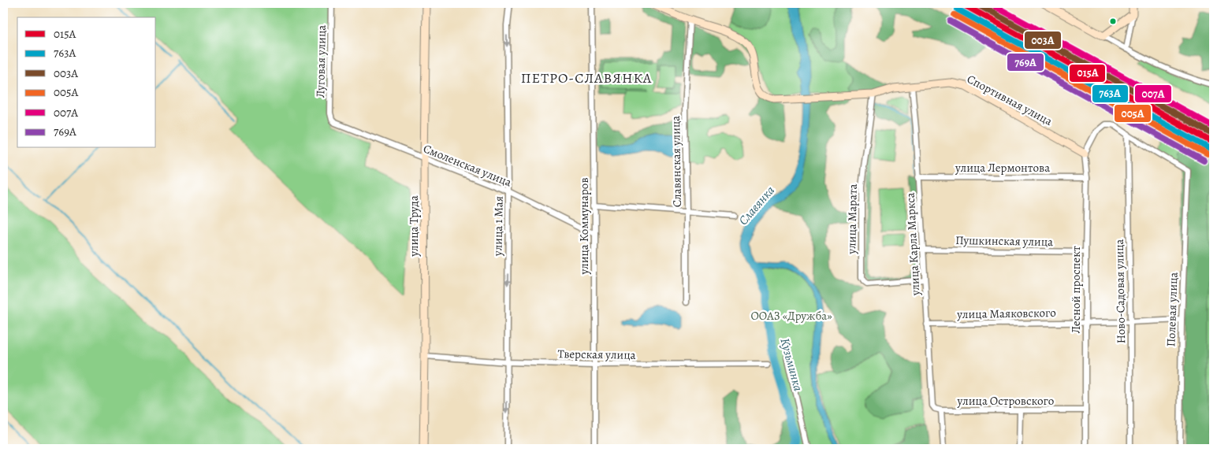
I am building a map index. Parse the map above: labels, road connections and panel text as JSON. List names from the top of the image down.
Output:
{
  "streets": {
    "street": [
      "Луговая улица",
      "Спортивная улица",
      "Славянская улица",
      "Смоленская улица",
      "улица Лермонтова",
      "улица Марата",
      "улица Труда",
      "улица 1 Мая",
      "улица Коммунаров",
      "Пушкинская улица",
      "улица Карла Маркса",
      "Лесной проспект",
      "Ново-Садовая улица",
      "Полевая улица",
      "улица Маяковского",
      "Тверская улица",
      "улица Островского"
    ]
  },
  "crossings": [
    ["Луговая улица", "Смоленская улица"],
    ["Спортивная улица", "Славянская улица"],
    ["Спортивная улица", "улица Марата"],
    ["Спортивная улица", "улица Карла Маркса"],
    ["Спортивная улица", "Лесной проспект"],
    ["Смоленская улица", "улица Труда"],
    ["Смоленская улица", "улица 1 Мая"],
    ["Смоленская улица", "улица Коммунаров"],
    ["улица Лермонтова", "улица Карла Маркса"],
    ["улица Лермонтова", "Лесной проспект"],
    ["улица Марата", "улица Карла Маркса"],
    ["улица Труда", "Тверская улица"],
    ["улица 1 Мая", "Тверская улица"],
    ["улица Коммунаров", "Тверская улица"],
    ["Пушкинская улица", "улица Карла Маркса"],
    ["Пушкинская улица", "Лесной проспект"],
    ["улица Карла Маркса", "улица Маяковского"],
    ["улица Карла Маркса", "улица Островского"],
    ["Лесной проспект", "улица Маяковского"],
    ["Лесной проспект", "улица Островского"],
    ["Ново-Садовая улица", "Полевая улица"],
    ["Ново-Садовая улица", "улица Маяковского"],
    ["Полевая улица", "улица Маяковского"]
  ],
  "one_way": ["улица 1 Мая"],
  "districts": ["ПЕТРО-СЛАВЯНКА"],
  "water": ["Славянка", "Кузьминка"],
  "parks": ["ООАЗ «Дружба»"],
  "lines": [
    "transit line 015А",
    "transit line 003А",
    "transit line 007А",
    "transit line 763А",
    "transit line 005А",
    "transit line 769А"
  ],
  "legend": [
    "015А",
    "763А",
    "003А",
    "005А",
    "007А",
    "769А"
  ]
}
